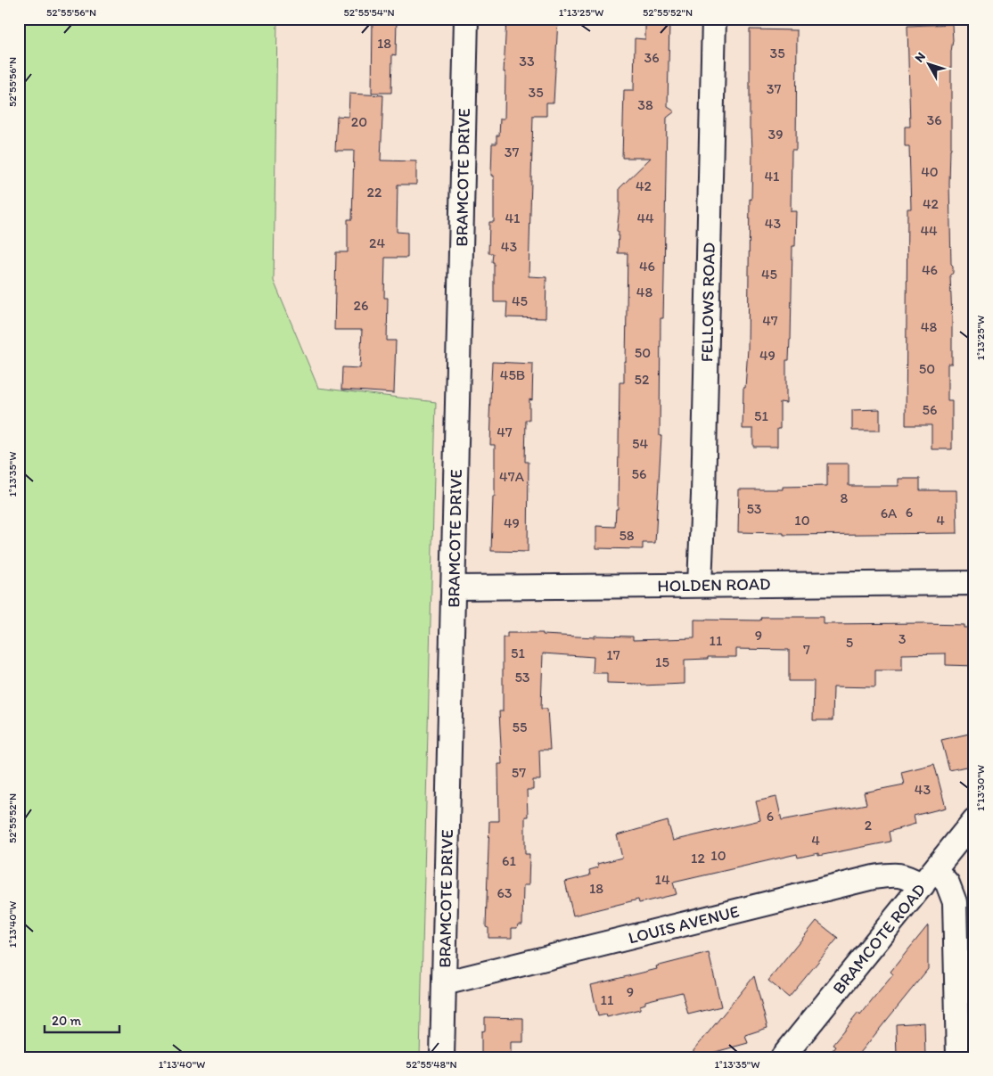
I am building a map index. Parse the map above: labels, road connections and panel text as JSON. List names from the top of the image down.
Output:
{
  "streets": {
    "street": [
      "BRAMCOTE DRIVE",
      "FELLOWS ROAD",
      "HOLDEN ROAD",
      "LOUIS AVENUE",
      "BRAMCOTE ROAD"
    ]
  },
  "crossings": [
    ["BRAMCOTE DRIVE", "HOLDEN ROAD"],
    ["BRAMCOTE DRIVE", "LOUIS AVENUE"],
    ["FELLOWS ROAD", "HOLDEN ROAD"],
    ["LOUIS AVENUE", "BRAMCOTE ROAD"]
  ],
  "house_numbers": [
    "18",
    "35",
    "36",
    "33",
    "37",
    "35",
    "38",
    "36",
    "20",
    "39",
    "37",
    "40",
    "41",
    "42",
    "22",
    "42",
    "41",
    "44",
    "43",
    "44",
    "24",
    "43",
    "46",
    "46",
    "45",
    "48",
    "45",
    "26",
    "47",
    "48",
    "50",
    "49",
    "50",
    "45B",
    "52",
    "56",
    "51",
    "47",
    "54",
    "56",
    "47A",
    "8",
    "53",
    "6",
    "6A",
    "10",
    "4",
    "49",
    "58",
    "9",
    "3",
    "11",
    "5",
    "7",
    "51",
    "17",
    "15",
    "53",
    "55",
    "57",
    "43",
    "6",
    "2",
    "4",
    "10",
    "12",
    "61",
    "14",
    "18",
    "63",
    "9",
    "11"
  ],
  "scale_bar": "20 m",
  "north": "top left",
  "coordinates": [
    "52°55'56\"N",
    "52°55'54\"N",
    "1°13'25\"W",
    "52°55'52\"N",
    "1°13'35\"W",
    "1°13'30\"W",
    "1°13'40\"W",
    "52°55'48\"N"
  ]
}
